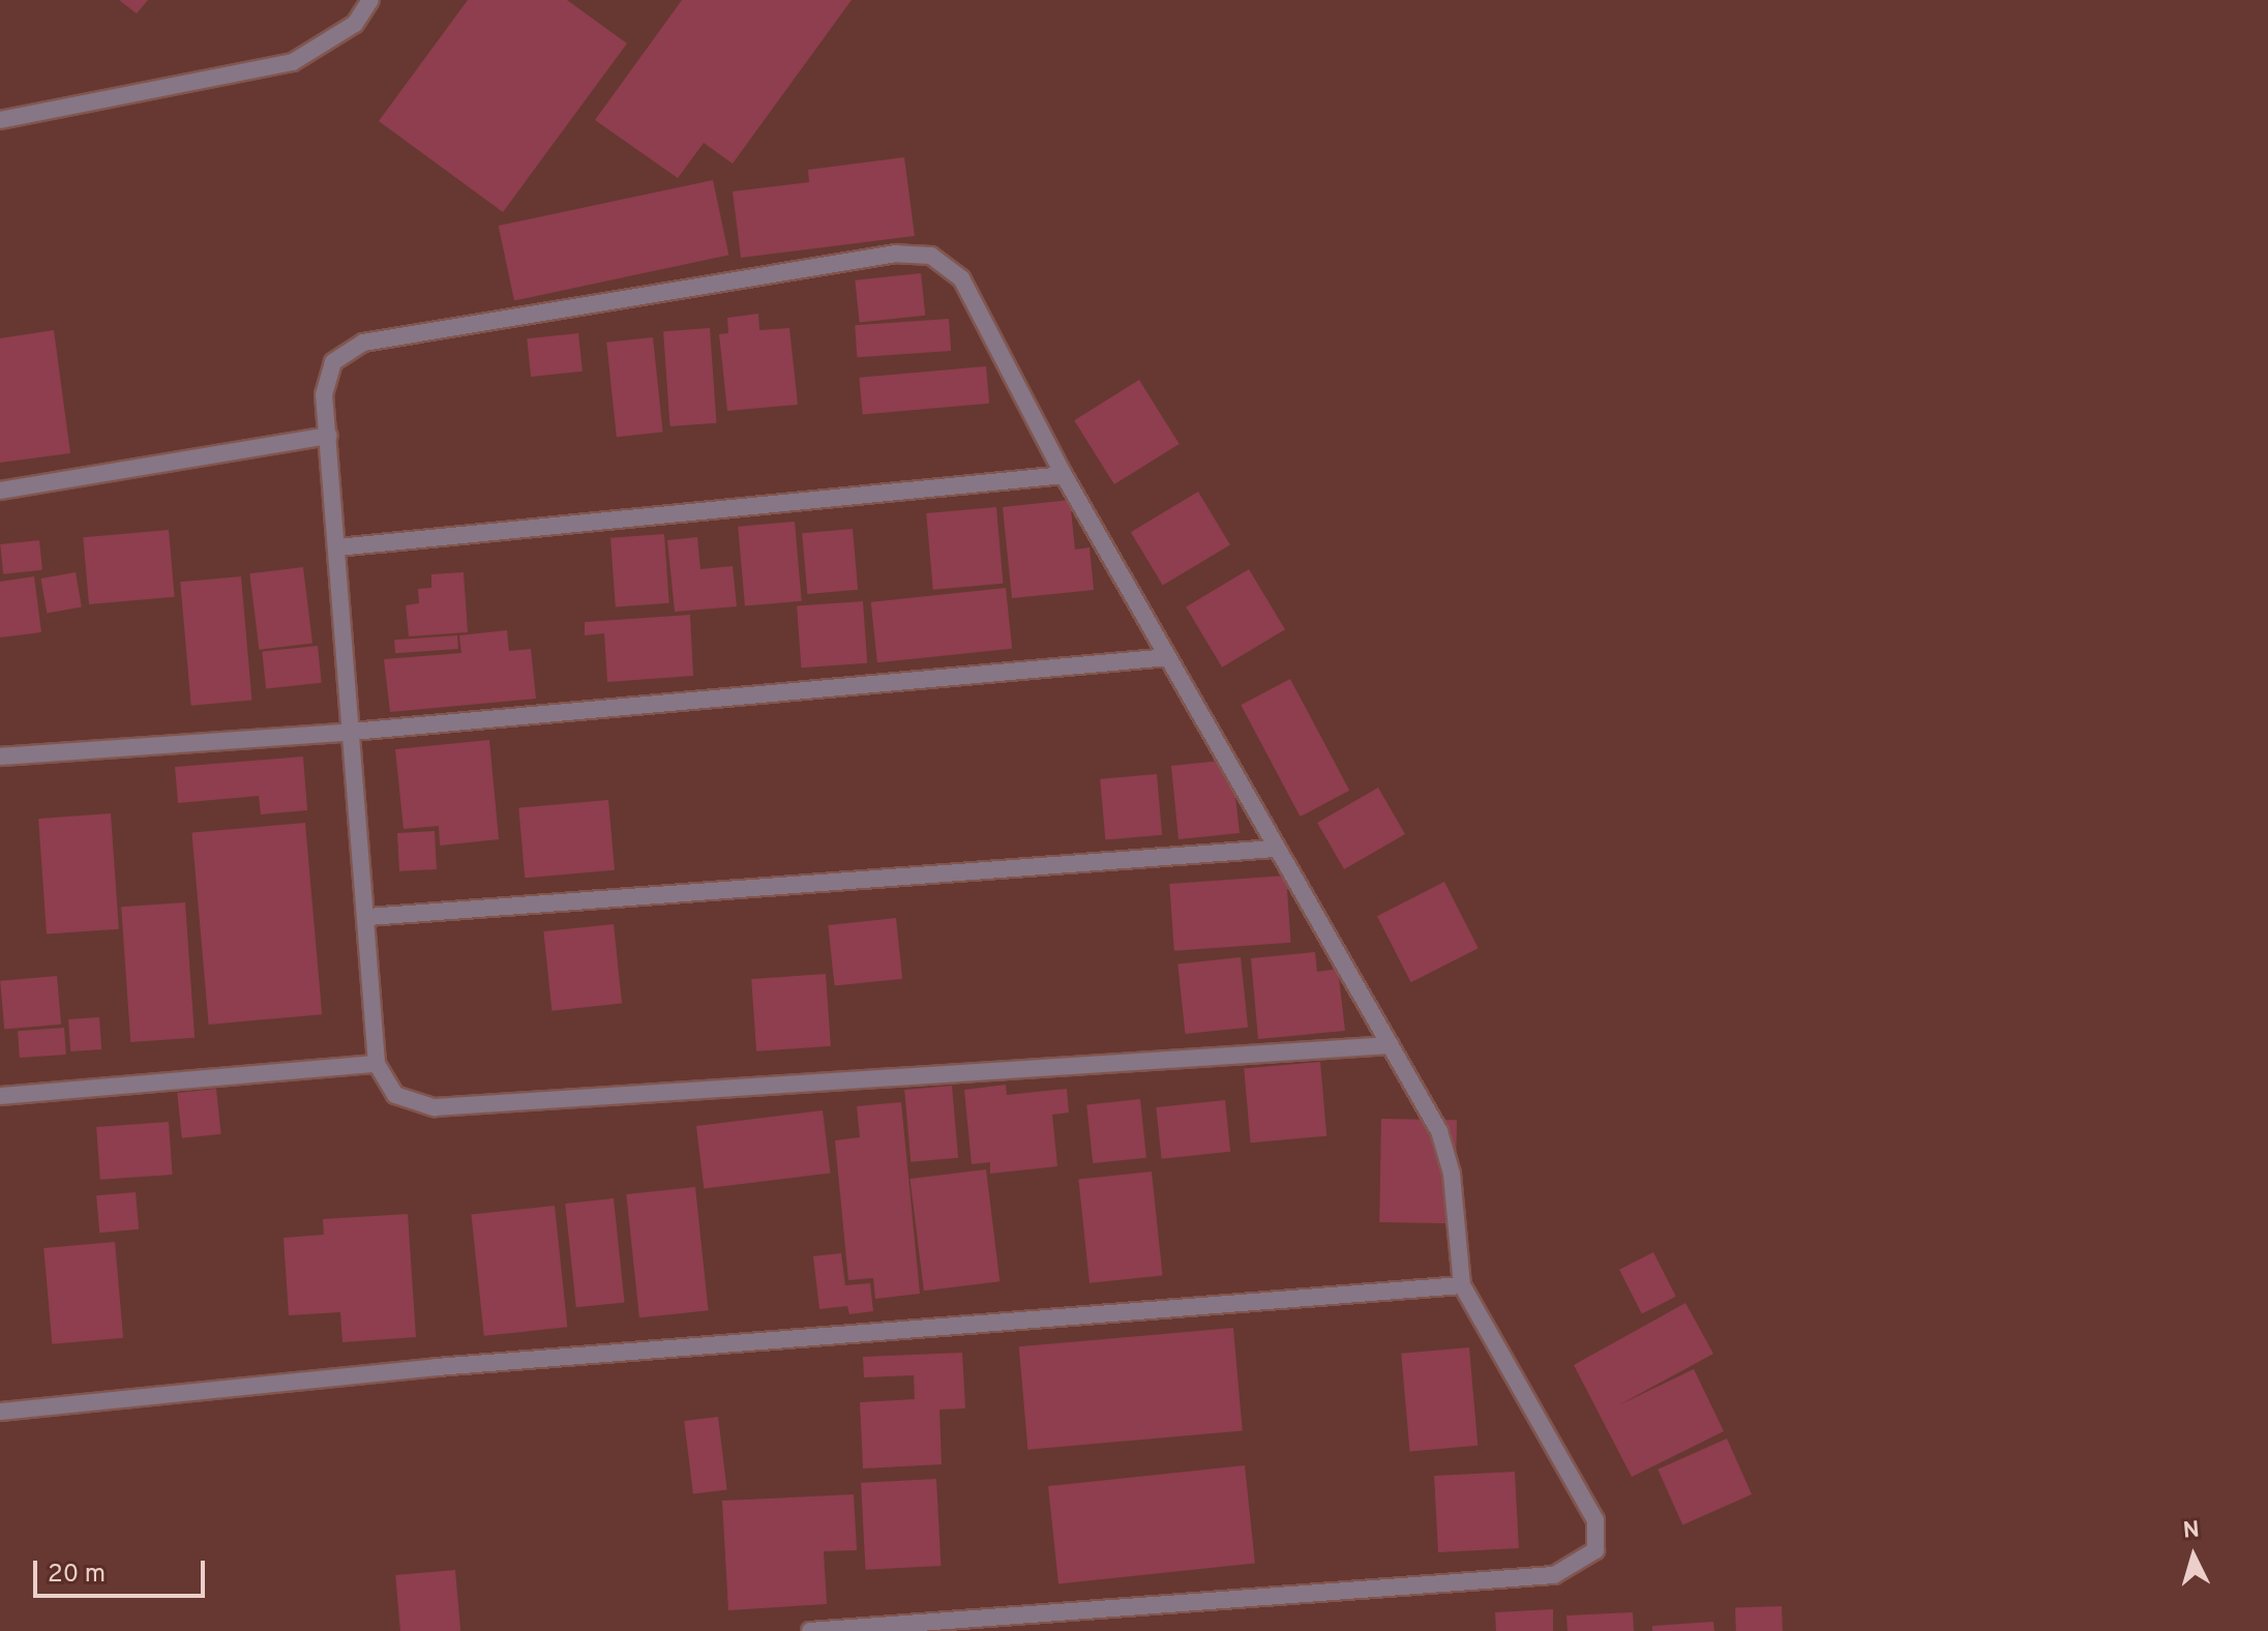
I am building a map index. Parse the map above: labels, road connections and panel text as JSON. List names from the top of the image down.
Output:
{
  "scale_bar": "20 m",
  "north": "top"
}
